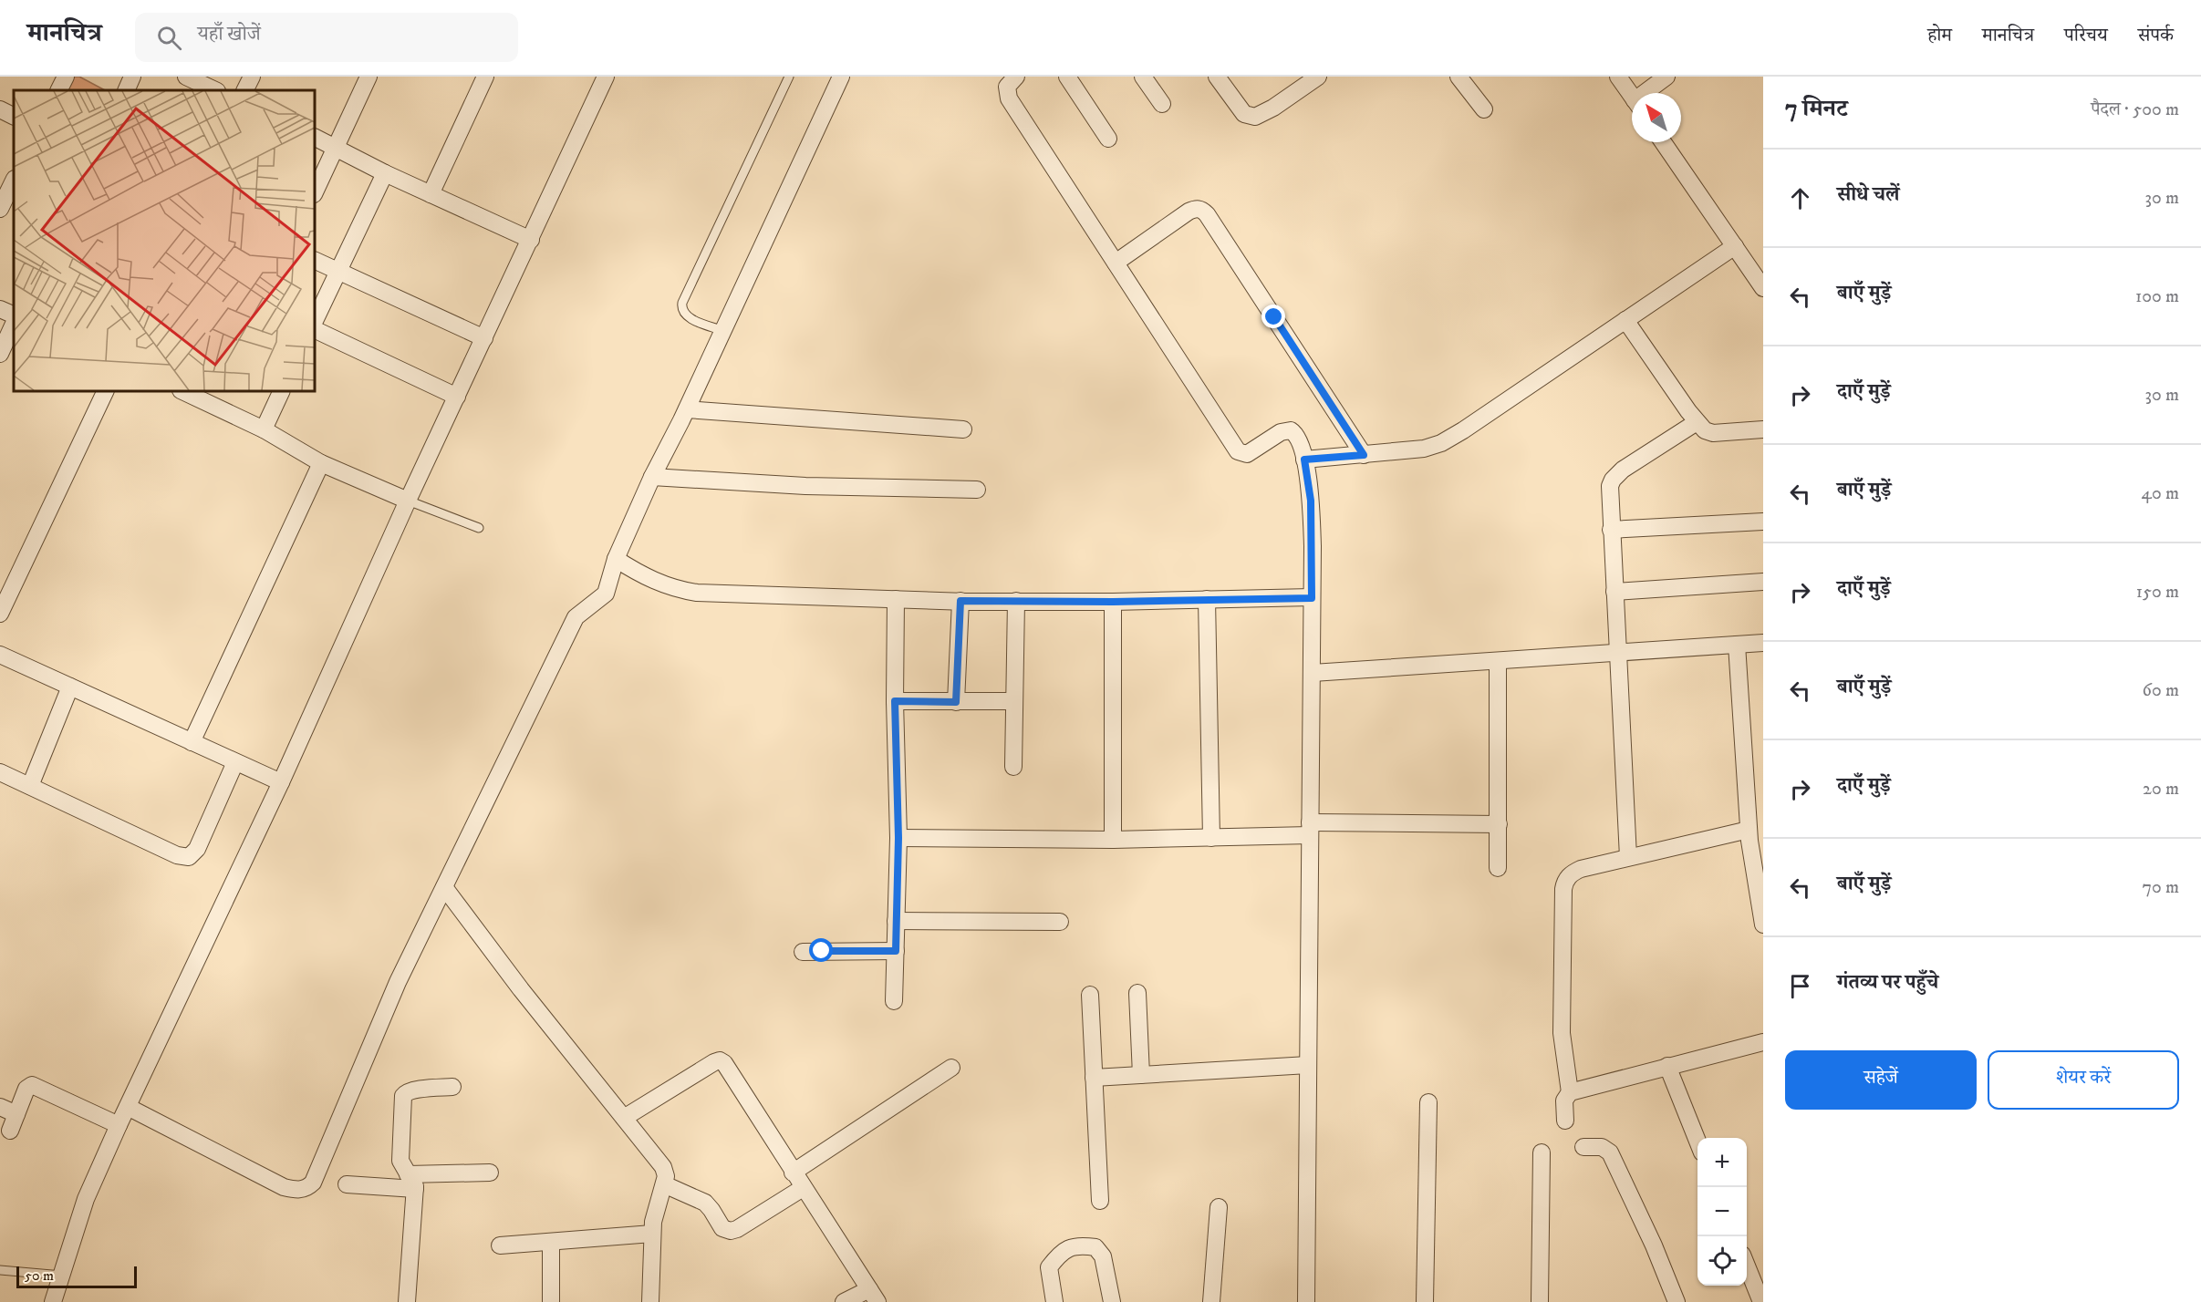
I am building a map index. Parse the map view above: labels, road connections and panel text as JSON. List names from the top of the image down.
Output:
{
  "scale_bar": "50 m",
  "north": "top left",
  "page": {
    "header": "मानचित्र",
    "search": "यहाँ खोजें",
    "nav": [
      "होम",
      "मानचित्र",
      "परिचय",
      "संपर्क"
    ],
    "heading": ["7 मिनट", "पैदल · 500 m"],
    "list": [
      ["सीधे चलें", "30 m"],
      ["बाएँ मुड़ें", "100 m"],
      ["दाएँ मुड़ें", "30 m"],
      ["बाएँ मुड़ें", "40 m"],
      ["दाएँ मुड़ें", "150 m"],
      ["बाएँ मुड़ें", "60 m"],
      ["दाएँ मुड़ें", "20 m"],
      ["बाएँ मुड़ें", "70 m"],
      "गंतव्य पर पहुँचे"
    ],
    "buttons": ["सहेजें", "शेयर करें"],
    "map_buttons": ["+", "−"],
    "scale": "50 m"
  }
}
